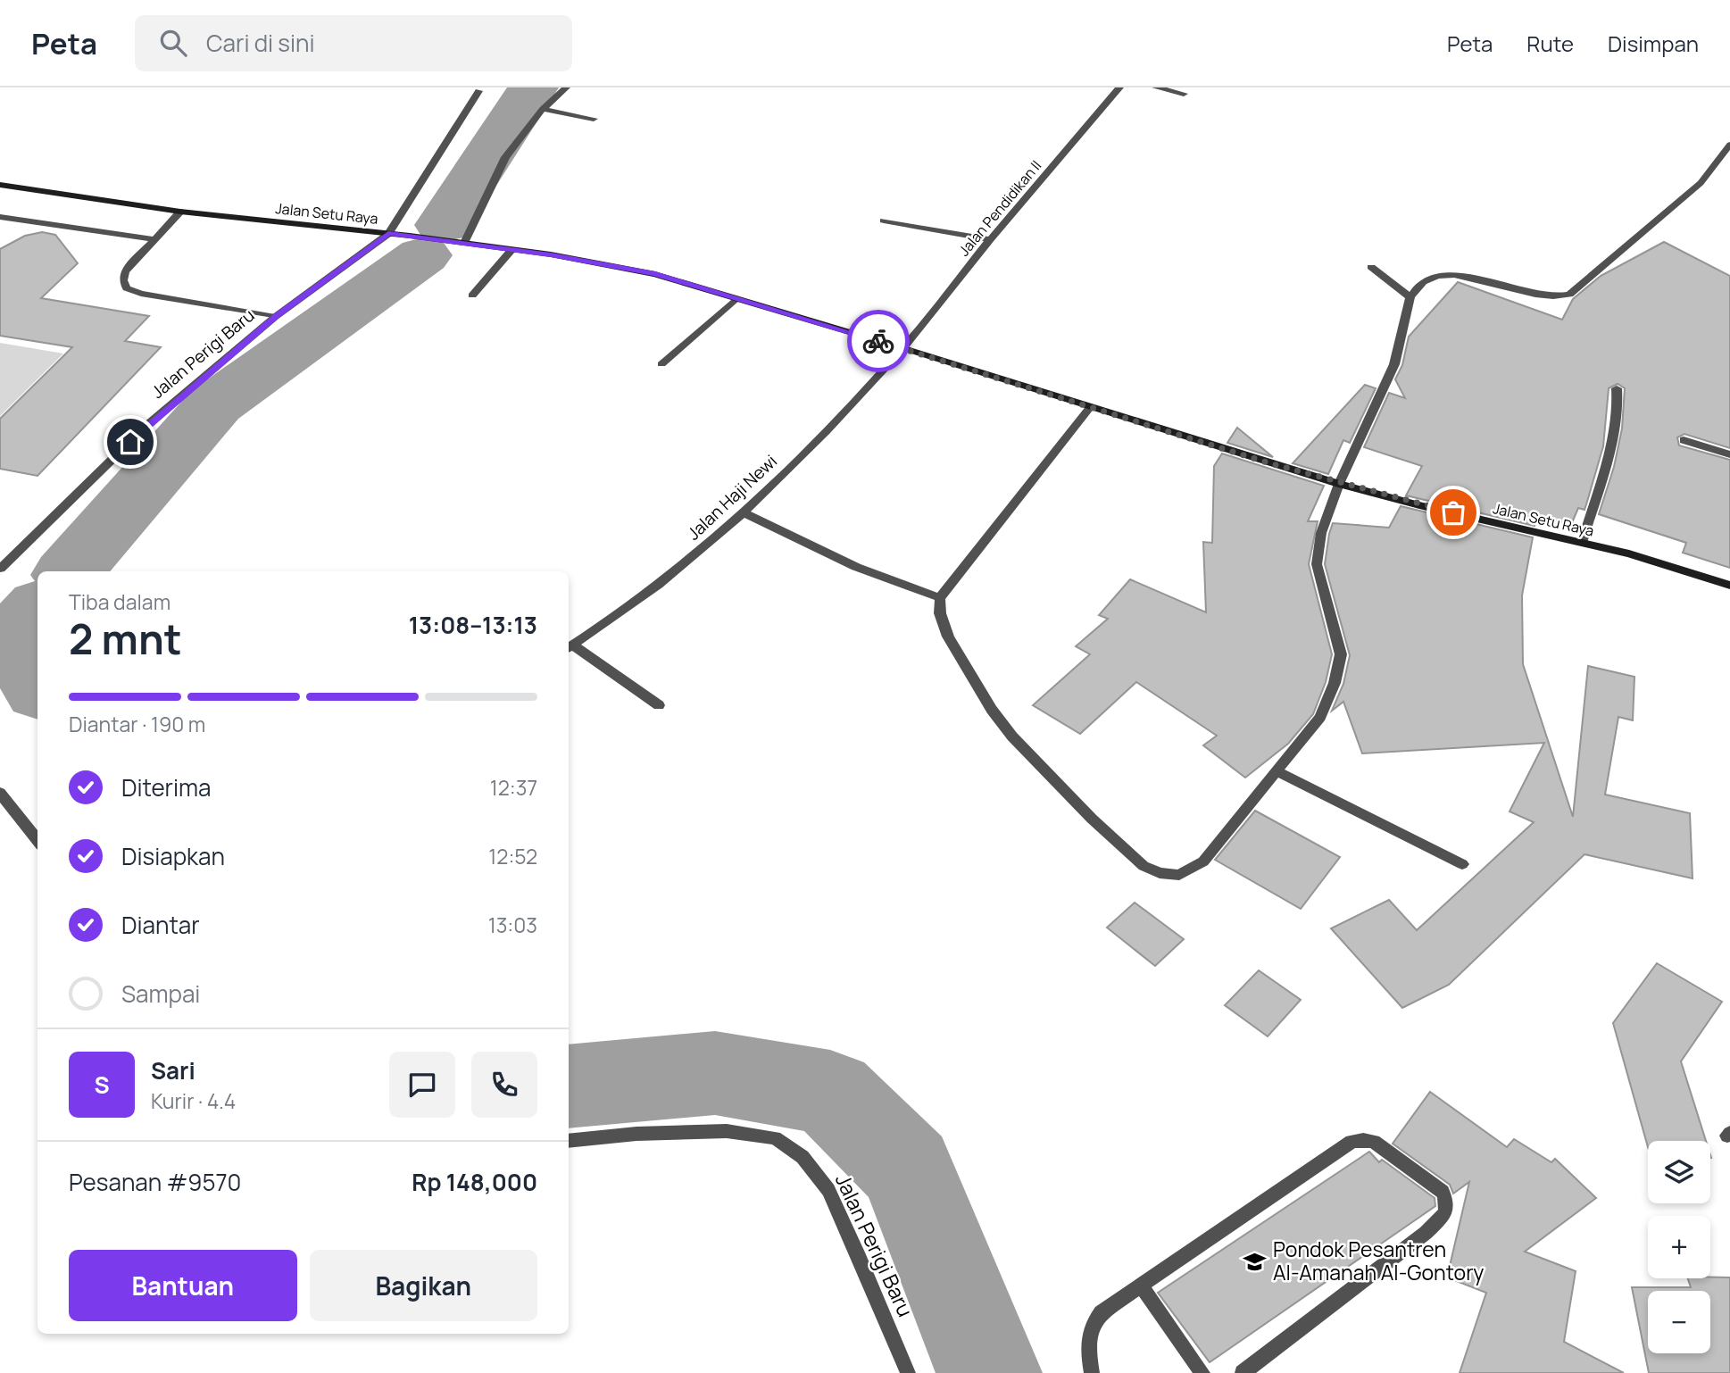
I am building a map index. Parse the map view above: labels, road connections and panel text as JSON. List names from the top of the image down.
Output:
{
  "streets": {
    "street": [
      "Jalan Pendidikan II",
      "Jalan Setu Raya",
      "Jalan Perigi Baru",
      "Jalan Haji Newi"
    ]
  },
  "crossings": [
    ["Jalan Pendidikan II", "Jalan Setu Raya"],
    ["Jalan Pendidikan II", "Jalan Haji Newi"],
    ["Jalan Setu Raya", "Jalan Perigi Baru"],
    ["Jalan Setu Raya", "Jalan Haji Newi"]
  ],
  "places": {
    "school or university": ["Pondok Pesantren Al-Amanah Al-Gontory"]
  },
  "page": {
    "header": "Peta",
    "search": "Cari di sini",
    "nav": ["Peta", "Rute", "Disimpan"],
    "heading": ["2 mnt", "Tiba dalam", "13:08–13:13"],
    "panel": [
      "Sari",
      "Kurir · 4.4",
      "Pesanan #9570",
      "Rp 148,000"
    ],
    "bar": "Diantar · 190 m",
    "list": [
      ["Diterima", "12:37"],
      ["Disiapkan", "12:52"],
      ["Diantar", "13:03"],
      "Sampai"
    ],
    "round": "S",
    "map_buttons": ["+", "−"],
    "buttons": ["Bantuan", "Bagikan"]
  }
}
